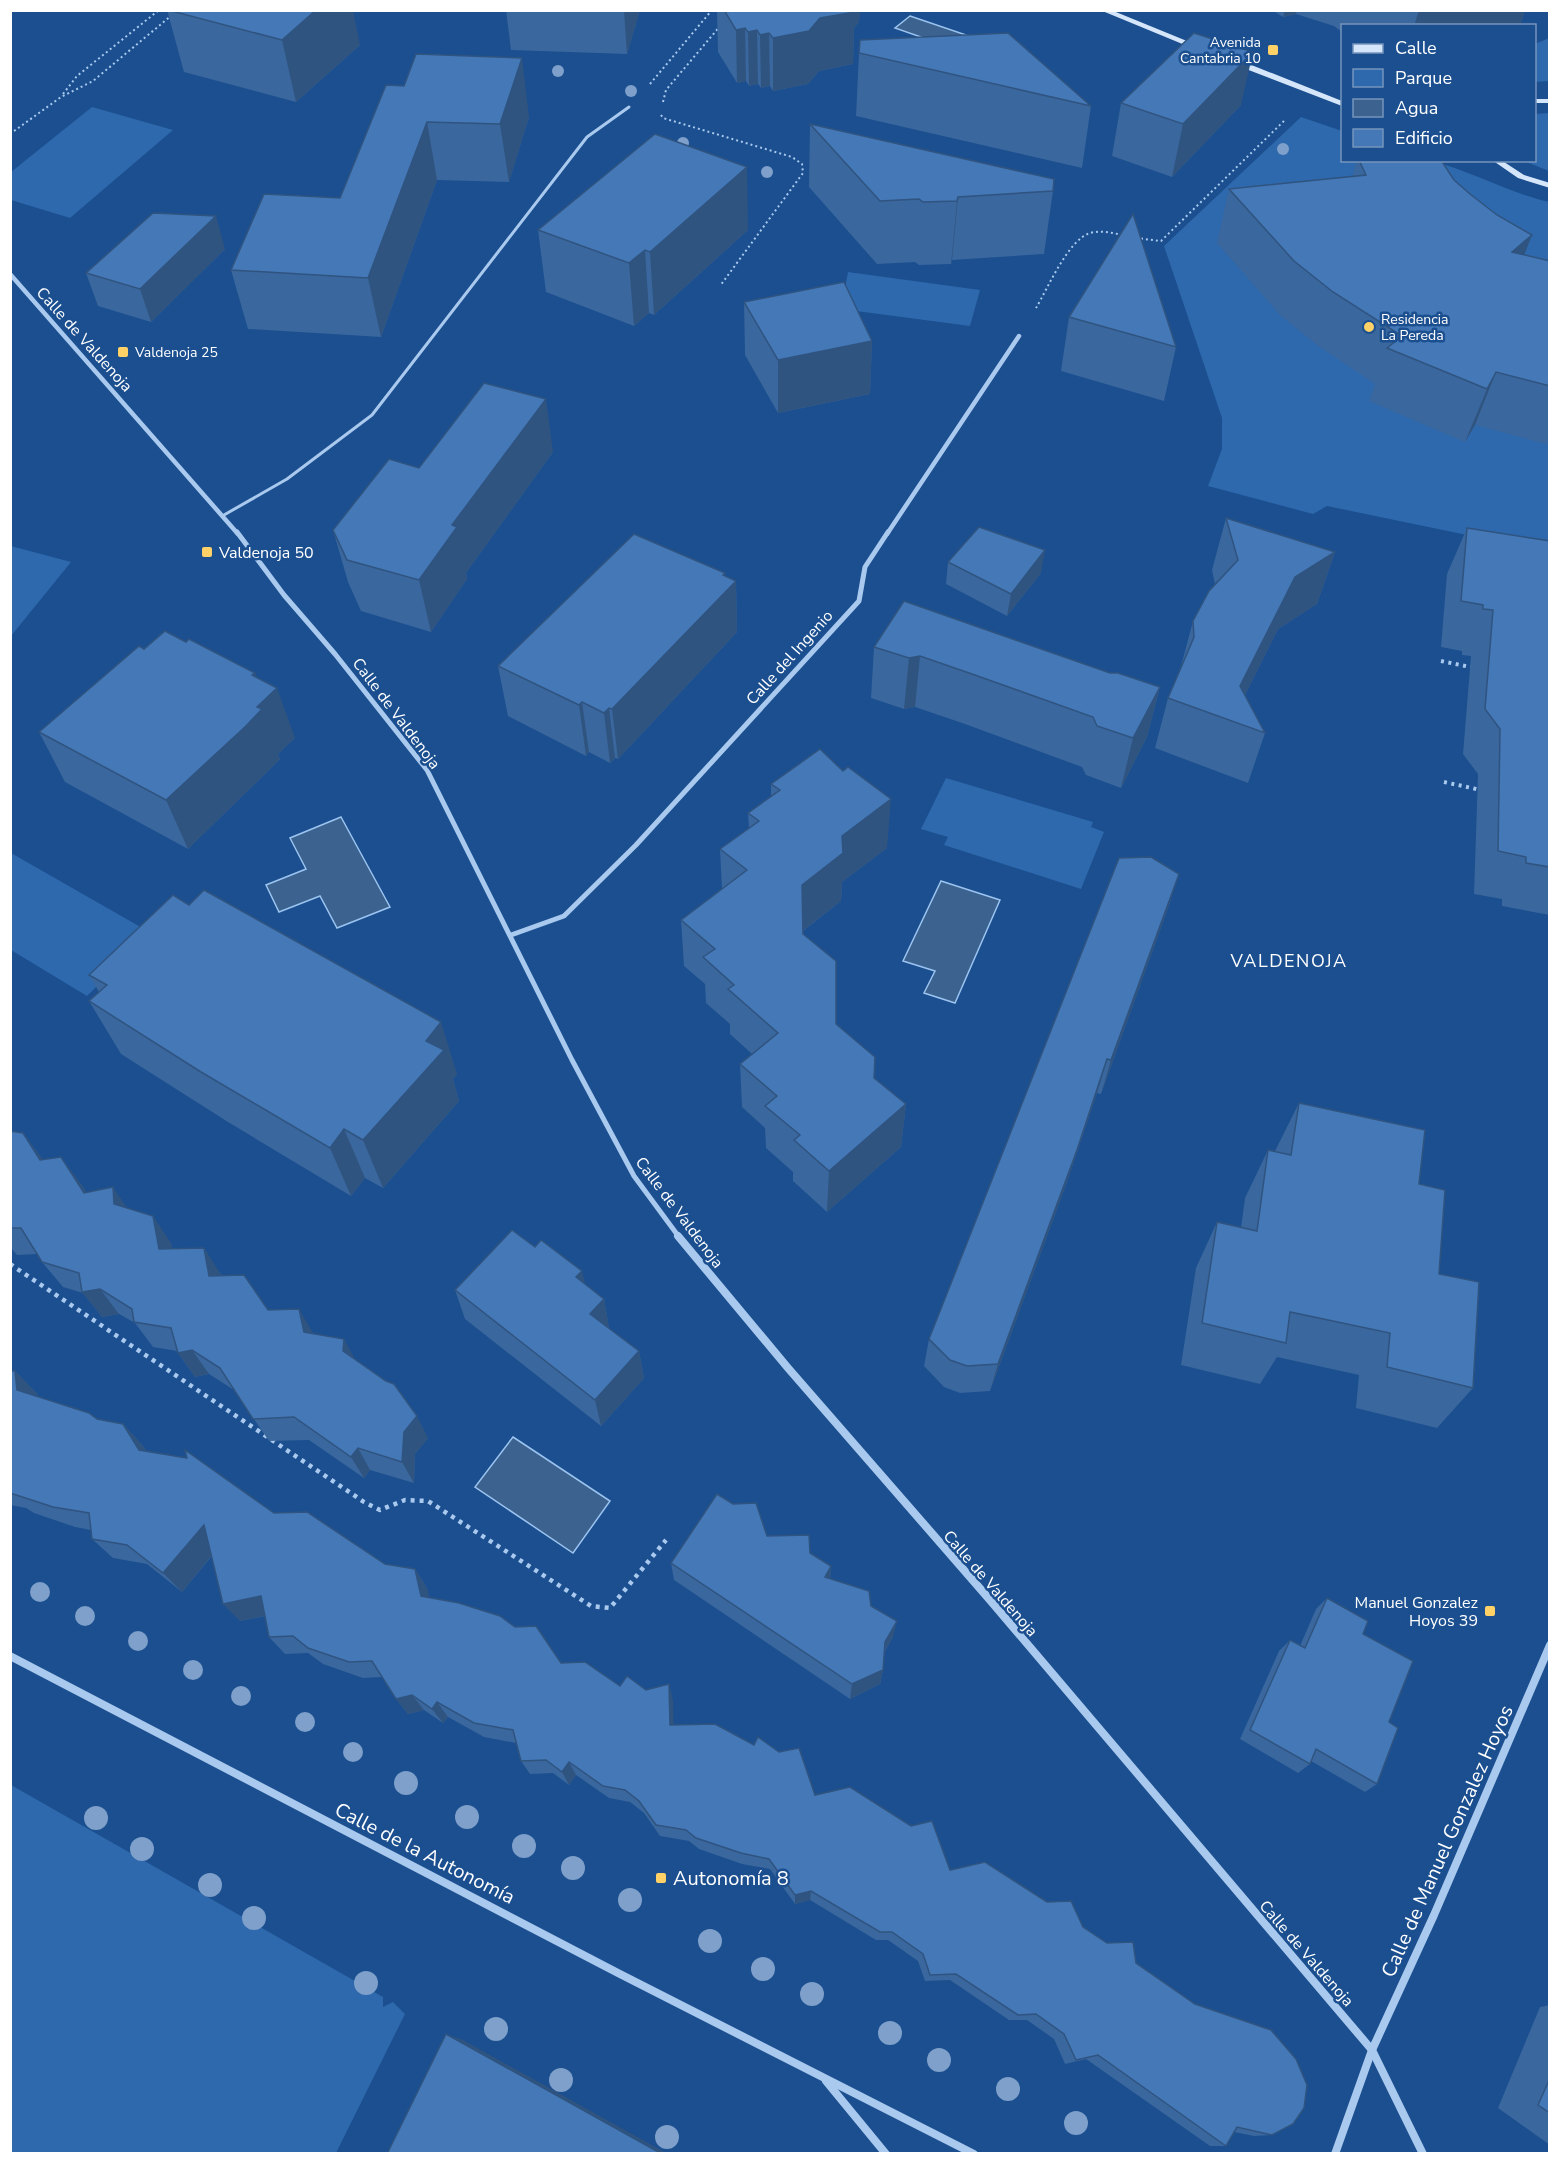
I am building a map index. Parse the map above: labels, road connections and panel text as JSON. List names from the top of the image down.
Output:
{
  "streets": {
    "street": [
      "Calle de Valdenoja",
      "Calle del Ingenio",
      "Calle de Manuel Gonzalez Hoyos",
      "Calle de la Autonomía"
    ]
  },
  "crossings": [
    ["Calle de Valdenoja", "Calle del Ingenio"],
    ["Calle de Valdenoja", "Calle de Manuel Gonzalez Hoyos"]
  ],
  "districts": ["VALDENOJA"],
  "places": {
    "transit": [
      "Avenida Cantabria 10",
      "Valdenoja 25",
      "Valdenoja 50",
      "Manuel Gonzalez Hoyos 39",
      "Autonomía 8"
    ],
    "other": ["Residencia La Pereda"]
  },
  "legend": [
    "Calle",
    "Parque",
    "Agua",
    "Edificio"
  ]
}
